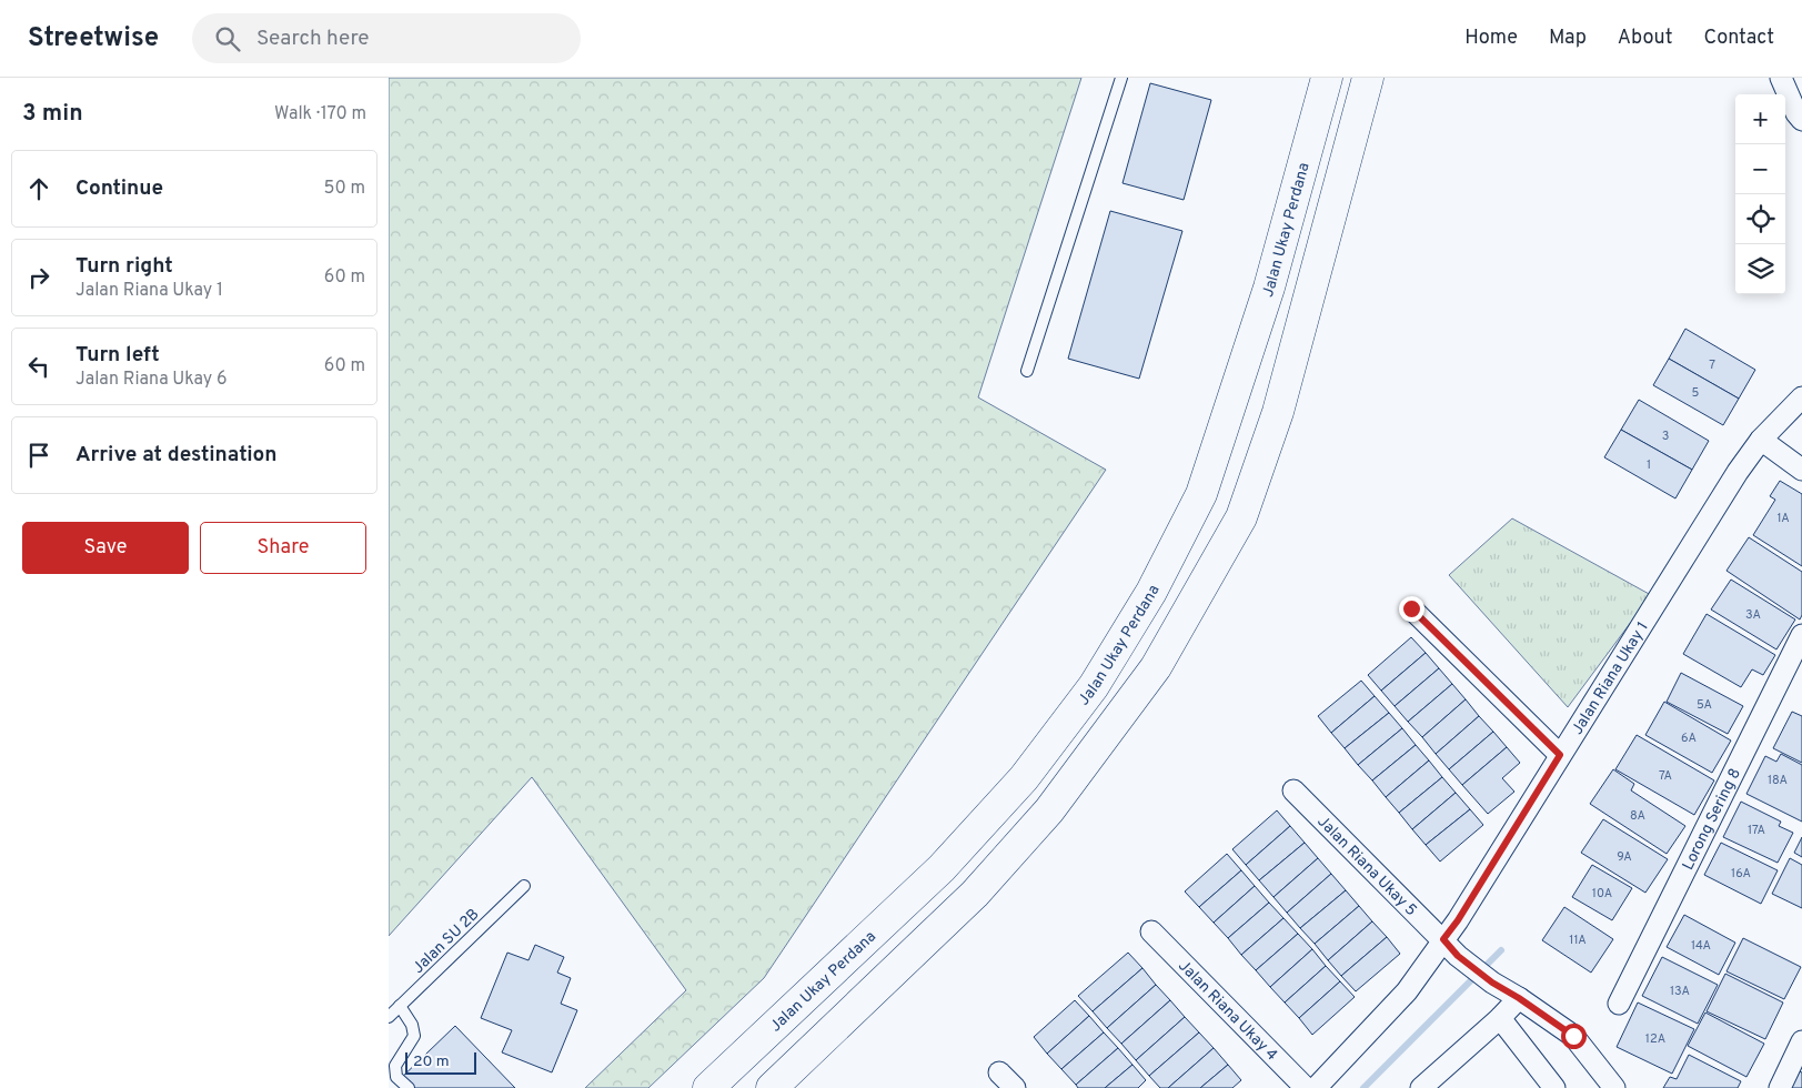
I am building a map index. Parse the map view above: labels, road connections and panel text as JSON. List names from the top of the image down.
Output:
{
  "streets": {
    "street": [
      "Jalan Ukay Perdana",
      "Jalan Riana Ukay 1",
      "Lorong Sering 8",
      "Jalan Riana Ukay 5",
      "Jalan Riana Ukay 4"
    ],
    "lane": ["Jalan SU 2B"]
  },
  "crossings": [
    ["Jalan Riana Ukay 1", "Jalan Riana Ukay 5"]
  ],
  "house_numbers": [
    "7",
    "5",
    "3",
    "1",
    "1A",
    "3A",
    "5A",
    "6A",
    "7A",
    "18A",
    "8A",
    "17A",
    "9A",
    "16A",
    "10A",
    "11A",
    "14A",
    "13A",
    "12A"
  ],
  "scale_bar": "20 m",
  "page": {
    "header": "Streetwise",
    "search": "Search here",
    "nav": [
      "Home",
      "Map",
      "About",
      "Contact"
    ],
    "heading": ["3 min", "Walk · 170 m"],
    "map_buttons": ["+", "−"],
    "list": [
      ["Continue", "50 m"],
      ["Turn right", "Jalan Riana Ukay 1", "60 m"],
      ["Turn left", "Jalan Riana Ukay 6", "60 m"],
      "Arrive at destination"
    ],
    "buttons": ["Save", "Share"],
    "scale": "20 m"
  }
}
